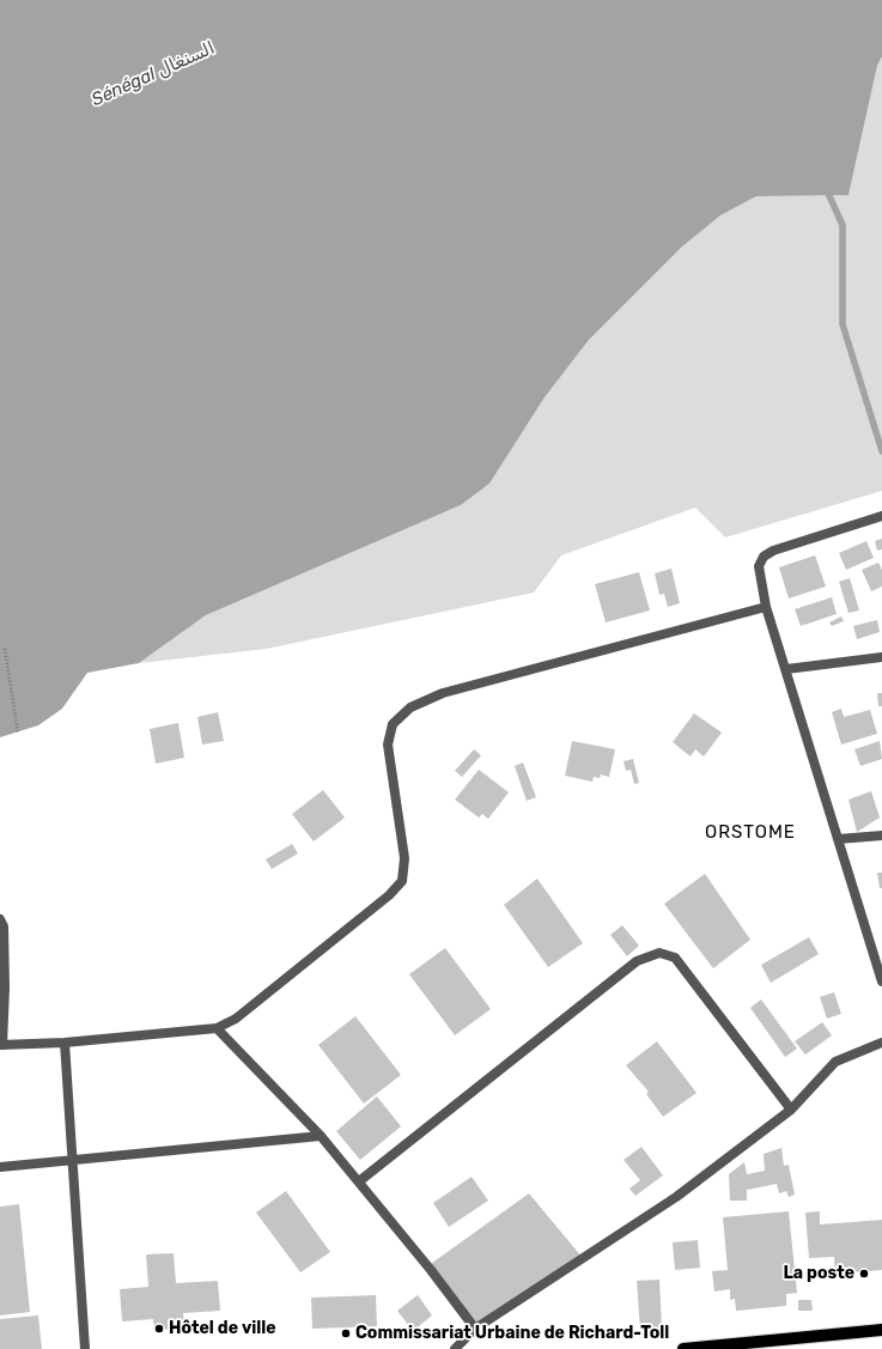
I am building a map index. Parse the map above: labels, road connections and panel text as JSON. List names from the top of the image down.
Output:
{
  "districts": ["ORSTOME"],
  "water": ["Sénégal السنغال"],
  "places": ["La poste", "Hôtel de ville", "Commissariat Urbaine de Richard-Toll"]
}
